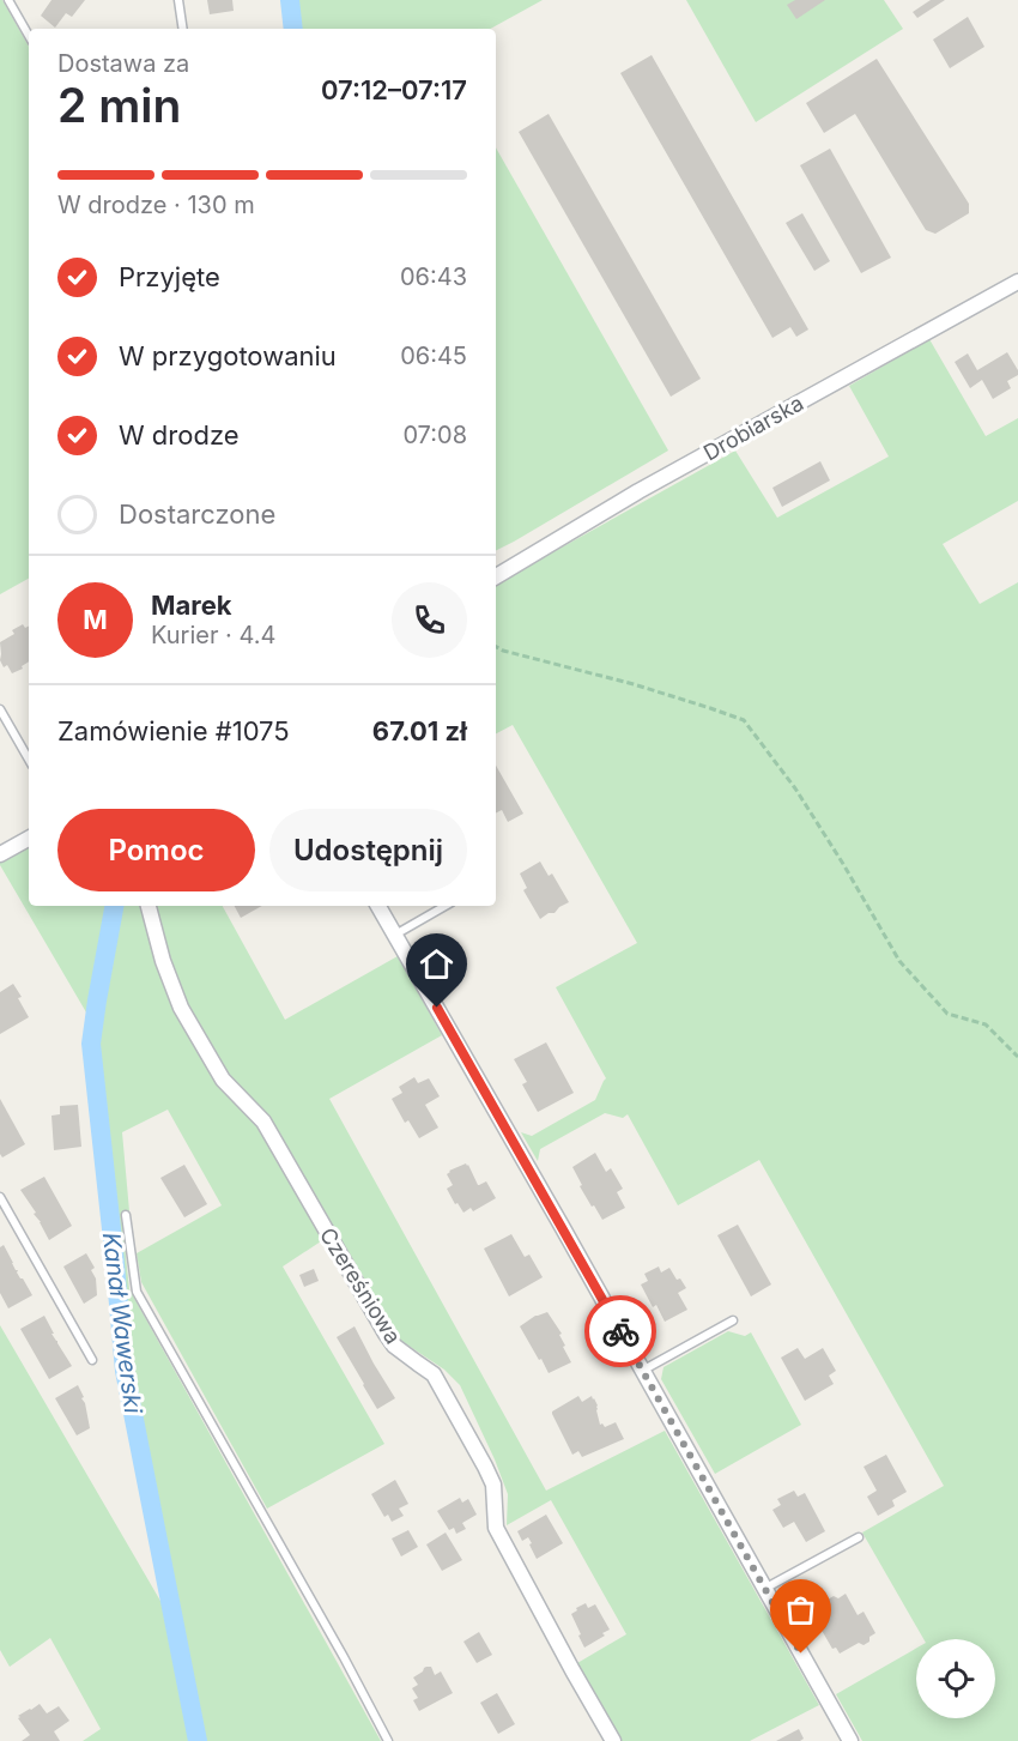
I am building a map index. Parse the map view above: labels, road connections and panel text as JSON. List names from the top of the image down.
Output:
{
  "streets": {
    "street": ["Drobiarska", "Czereśniowa"]
  },
  "water": ["Kanał Wawerski"],
  "page": {
    "heading": ["2 min", "Dostawa za", "07:12–07:17"],
    "panel": [
      "Marek",
      "Kurier · 4.4",
      "Zamówienie #1075",
      "67.01 zł"
    ],
    "bar": "W drodze · 130 m",
    "list": [
      ["Przyjęte", "06:43"],
      ["W przygotowaniu", "06:45"],
      ["W drodze", "07:08"],
      "Dostarczone"
    ],
    "round": "M",
    "buttons": ["Pomoc", "Udostępnij"]
  }
}
